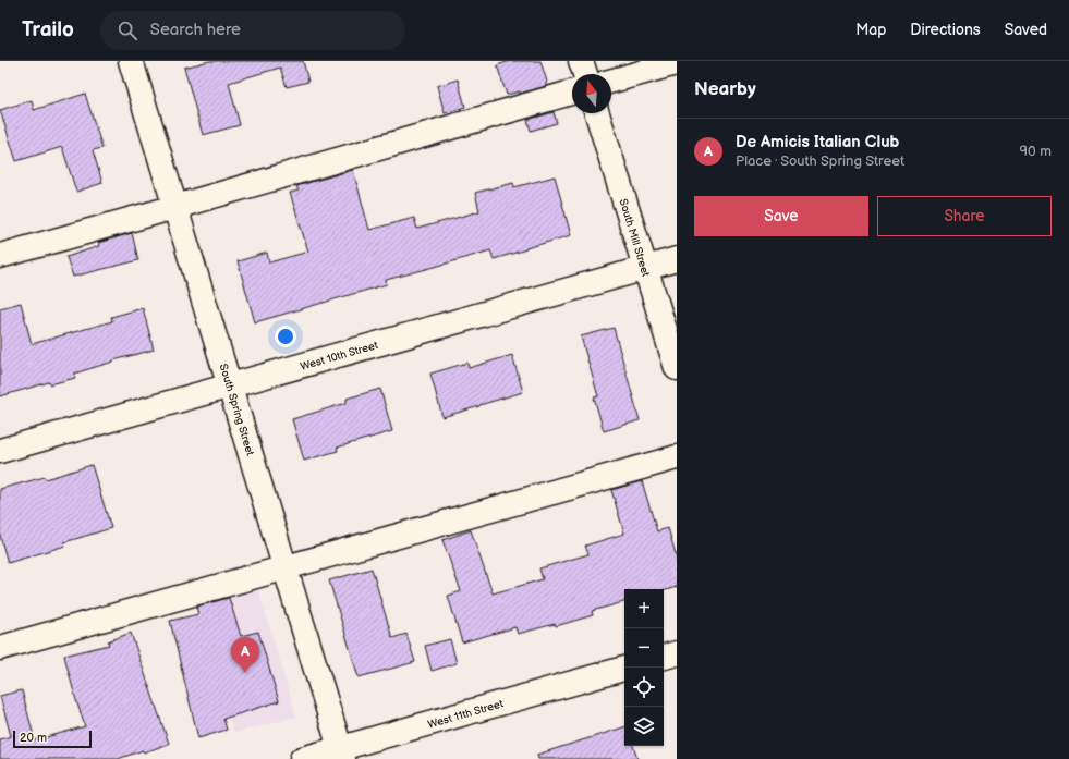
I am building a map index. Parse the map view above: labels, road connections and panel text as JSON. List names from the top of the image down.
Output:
{
  "streets": {
    "street": [
      "South Mill Street",
      "West 10th Street",
      "South Spring Street",
      "West 11th Street"
    ]
  },
  "crossings": [
    ["South Mill Street", "West 10th Street"],
    ["West 10th Street", "South Spring Street"],
    ["South Spring Street", "West 11th Street"]
  ],
  "scale_bar": "20 m",
  "north": "top",
  "page": {
    "header": "Trailo",
    "search": "Search here",
    "nav": ["Map", "Directions", "Saved"],
    "heading": "Nearby",
    "list": [
      {
        "mark": "A",
        "name": "De Amicis Italian Club",
        "note": "Place · South Spring Street",
        "value": "90 m"
      }
    ],
    "buttons": ["Save", "Share"],
    "map_buttons": ["+", "−"],
    "pins": "A",
    "scale": "20 m"
  }
}
